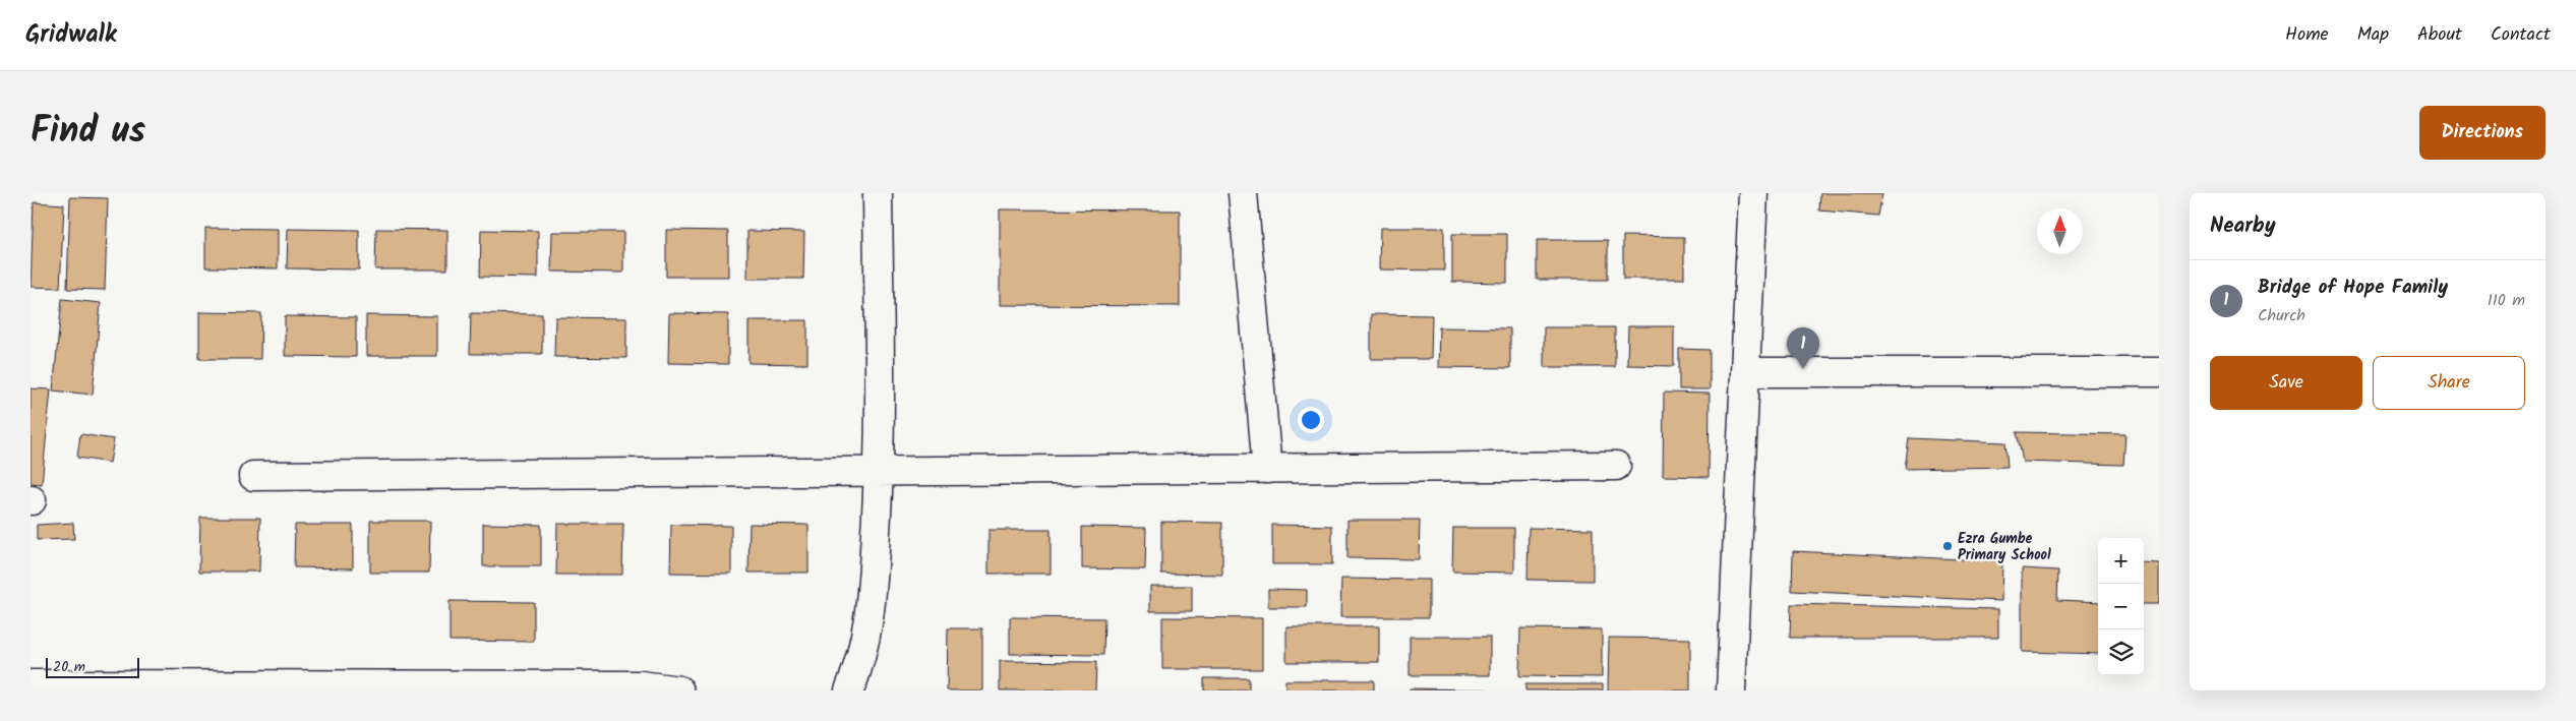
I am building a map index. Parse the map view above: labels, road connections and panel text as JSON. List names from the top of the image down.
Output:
{
  "places": ["Ezra Gumbe Primary School"],
  "scale_bar": "20 m",
  "north": "top",
  "page": {
    "header": "Gridwalk",
    "nav": [
      "Home",
      "Map",
      "About",
      "Contact"
    ],
    "title": "Find us",
    "buttons": [
      "Directions",
      ["Save", "Share"]
    ],
    "heading": "Nearby",
    "list": [
      {
        "mark": "1",
        "name": "Bridge of Hope Family",
        "note": "Church",
        "value": "110 m"
      }
    ],
    "pins": "1",
    "map_buttons": ["+", "−"],
    "scale": "20 m"
  }
}
